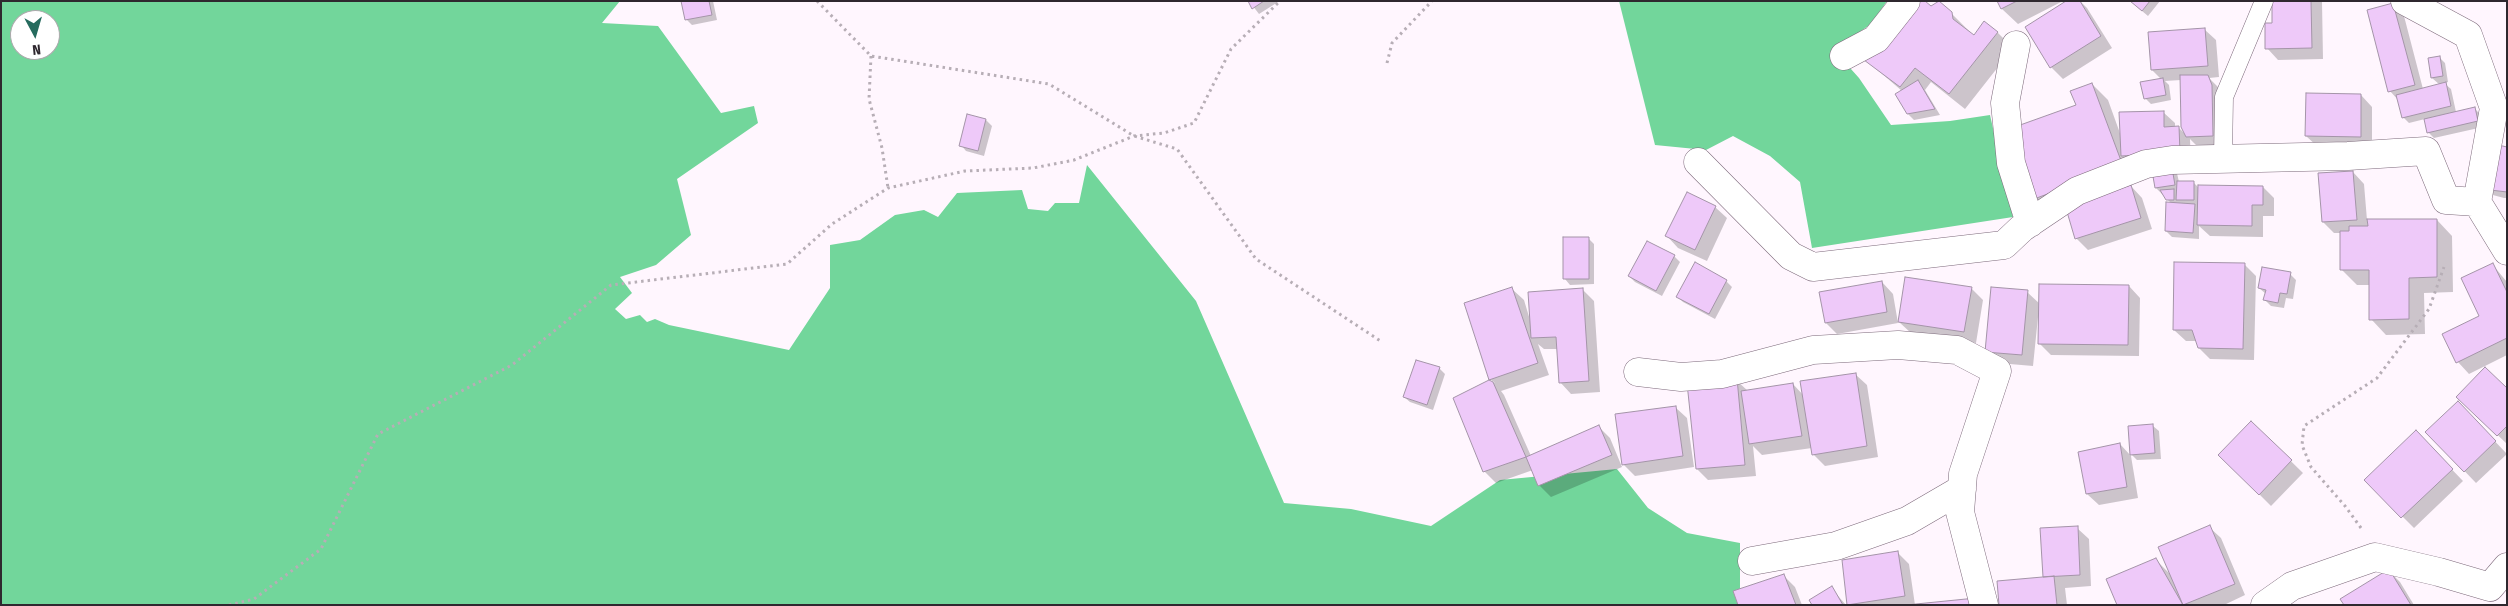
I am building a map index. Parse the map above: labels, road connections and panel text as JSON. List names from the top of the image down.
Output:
{
  "north": "bottom"
}
